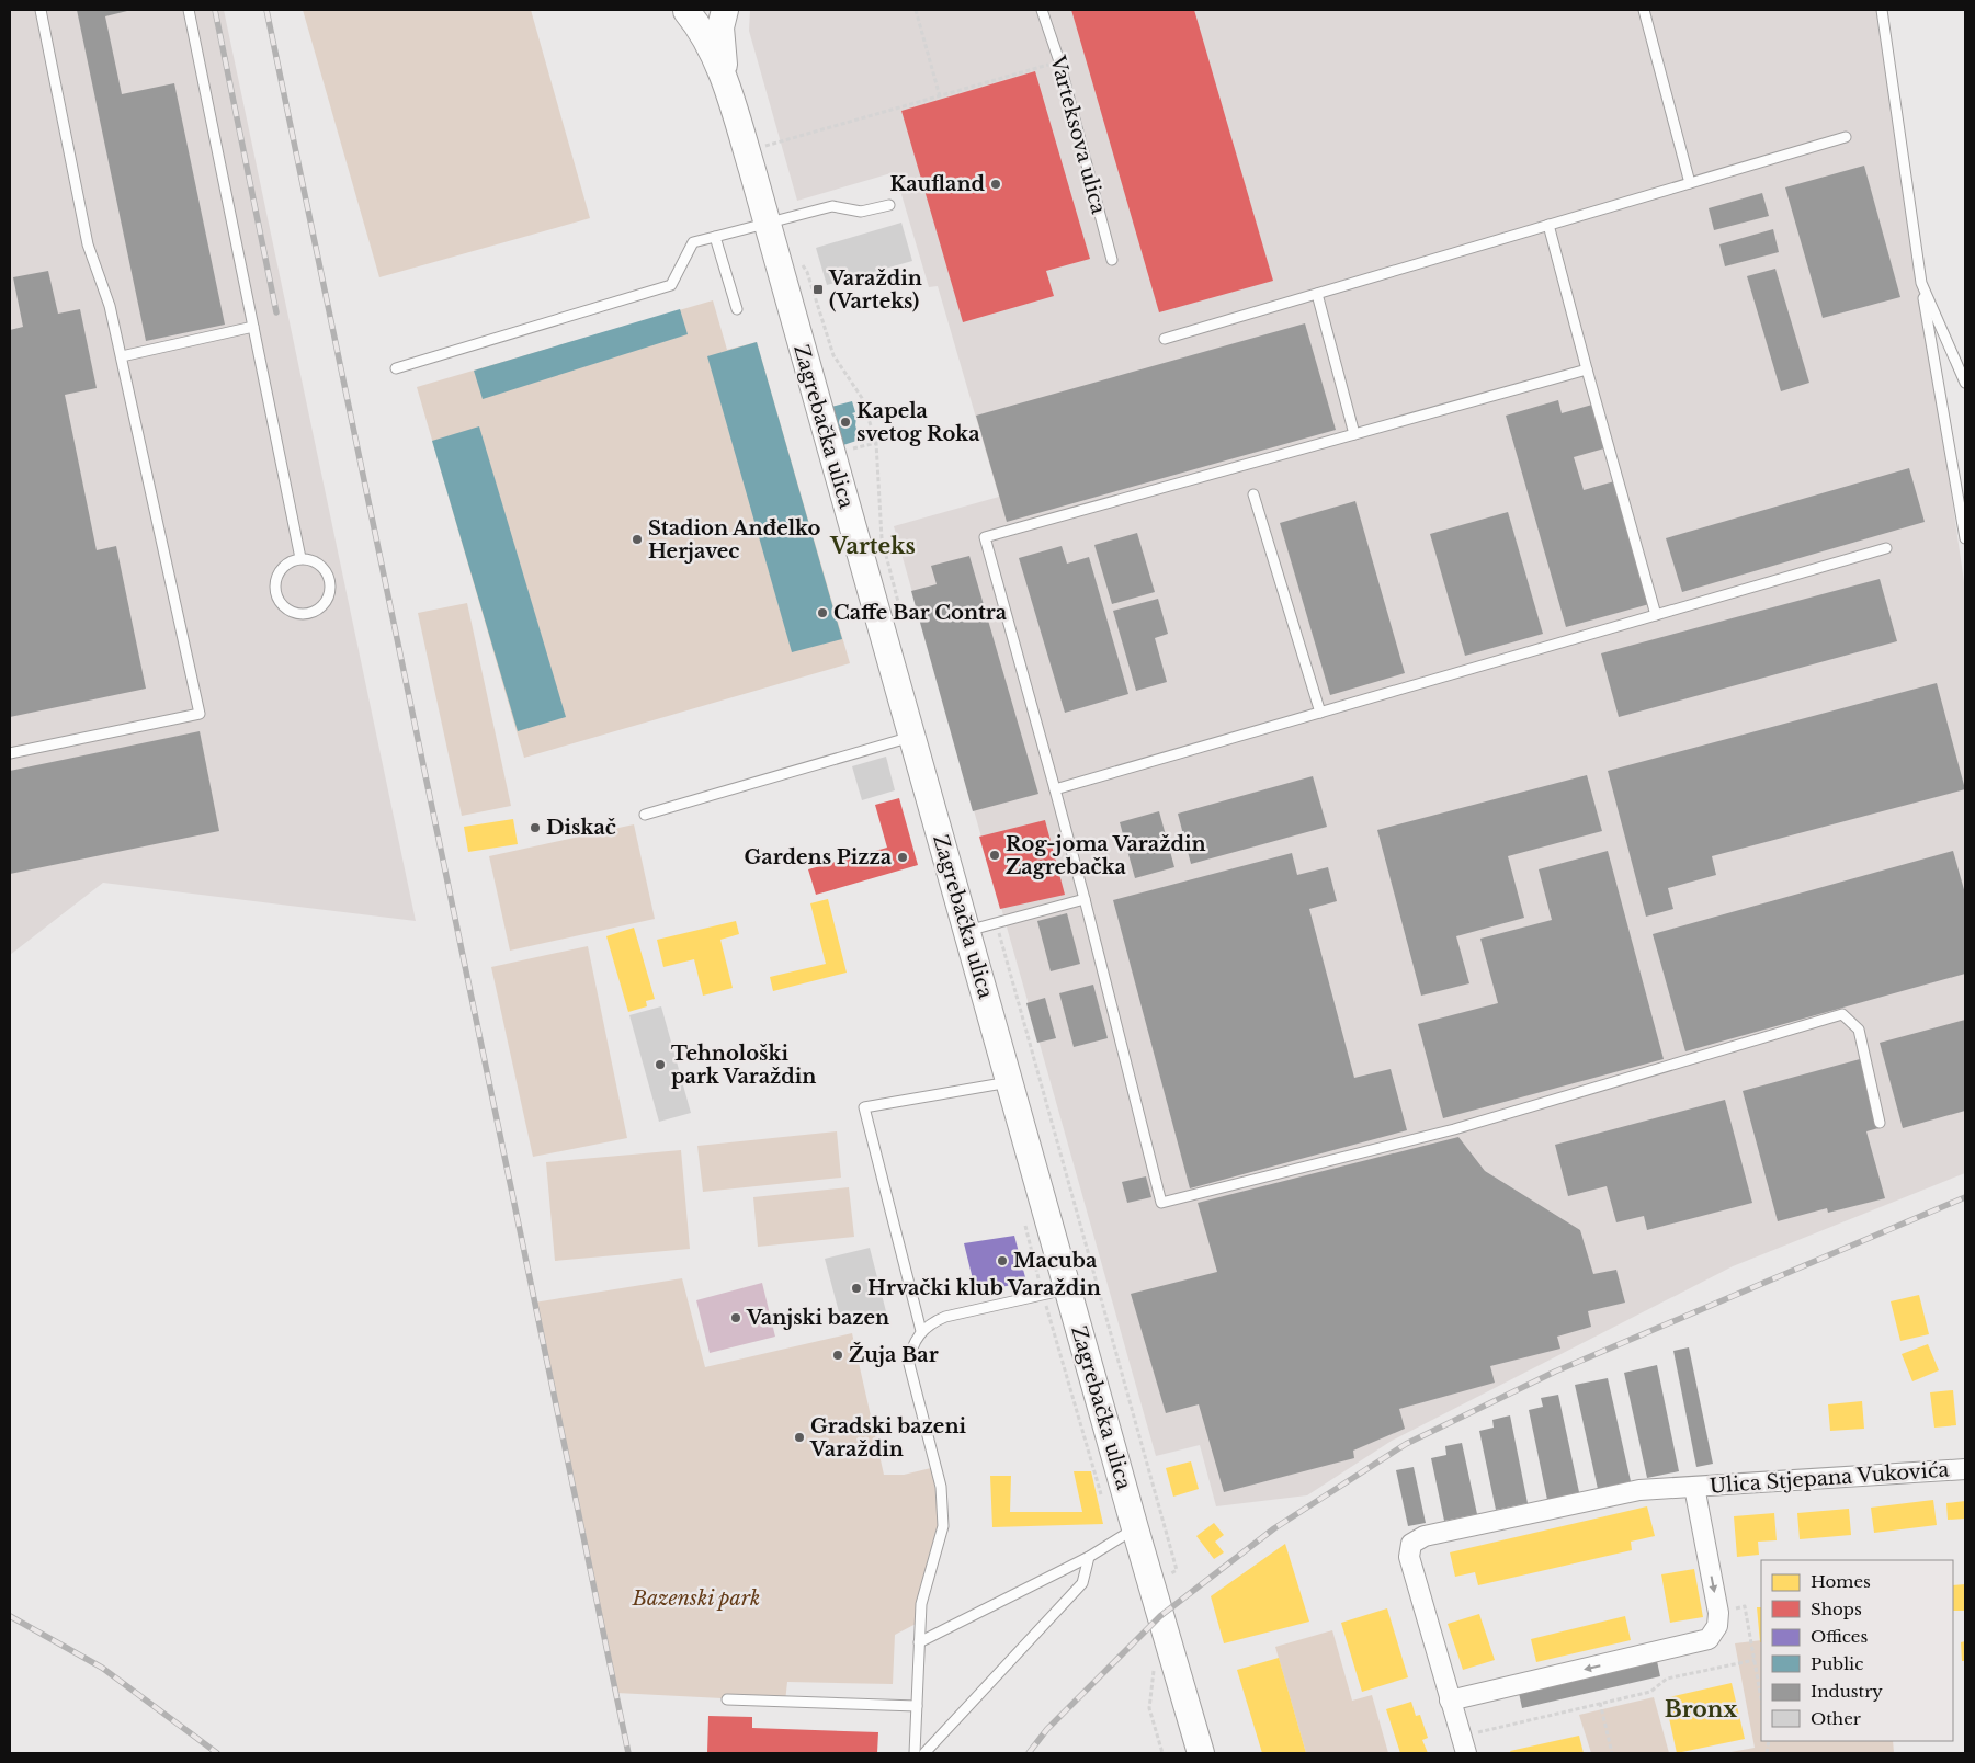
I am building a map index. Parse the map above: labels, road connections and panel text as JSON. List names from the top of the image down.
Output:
{
  "streets": {
    "main road": ["Zagrebačka ulica"],
    "street": ["Ulica Stjepana Vukovića"],
    "lane": ["Varteksova ulica"]
  },
  "districts": ["Varteks", "Bronx"],
  "parks": ["Bazenski park"],
  "places": {
    "other": [
      "Kaufland",
      "Kapela svetog Roka",
      "Stadion Anđelko Herjavec",
      "Caffe Bar Contra",
      "Diskač",
      "Rog-joma Varaždin Zagrebačka",
      "Gardens Pizza",
      "Tehnološki park Varaždin",
      "Macuba",
      "Hrvački klub Varaždin",
      "Vanjski bazen",
      "Žuja Bar",
      "Gradski bazeni Varaždin"
    ],
    "transit": ["Varaždin (Varteks)"]
  },
  "legend": [
    "Homes",
    "Shops",
    "Offices",
    "Public",
    "Industry",
    "Other"
  ]
}
